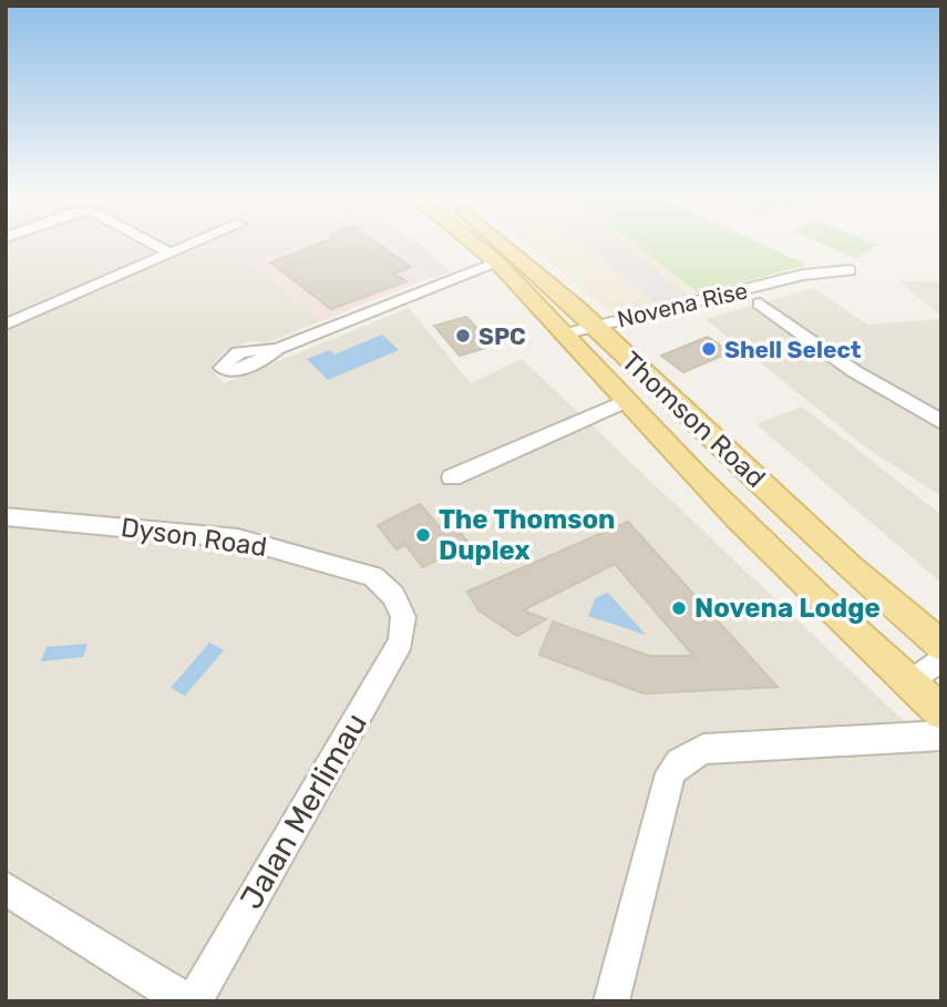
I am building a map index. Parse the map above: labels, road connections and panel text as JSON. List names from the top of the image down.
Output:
{
  "streets": {
    "main road": ["Thomson Road"],
    "street": ["Novena Rise", "Dyson Road", "Jalan Merlimau"]
  },
  "crossings": [
    ["Novena Rise", "Thomson Road"],
    ["Dyson Road", "Jalan Merlimau"]
  ],
  "places": [
    "SPC",
    "Shell Select",
    "The Thomson Duplex",
    "Novena Lodge"
  ]
}
